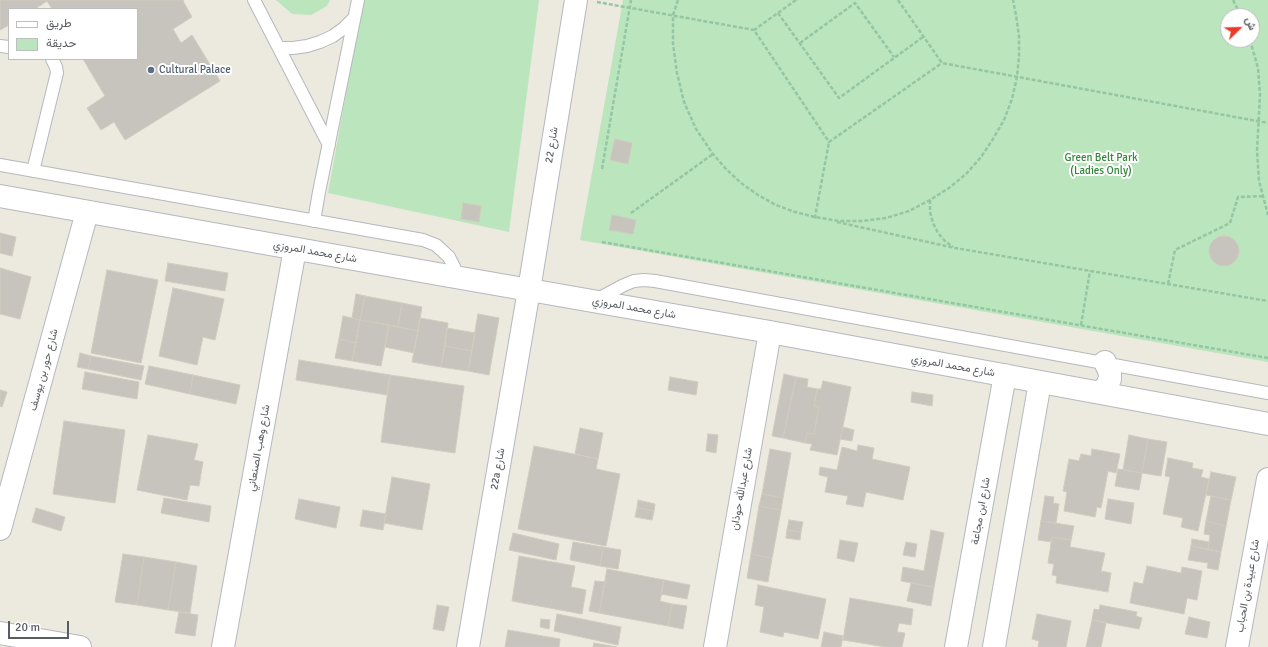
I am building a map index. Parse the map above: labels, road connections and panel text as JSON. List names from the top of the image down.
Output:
{
  "streets": {
    "street": [
      "شارع 22",
      "شارع محمد المروزي",
      "شارع حور بن يوسف",
      "شارع وهب الصنعاني",
      "22a شارع",
      "شارع عبدالله حوذان",
      "شارع ابن مجاعة",
      "شارع عبيدة بن الحباب"
    ]
  },
  "crossings": [
    ["شارع 22", "شارع محمد المروزي"],
    ["شارع 22", "22a شارع"],
    ["شارع محمد المروزي", "شارع حور بن يوسف"],
    ["شارع محمد المروزي", "شارع وهب الصنعاني"],
    ["شارع محمد المروزي", "22a شارع"],
    ["شارع محمد المروزي", "شارع عبدالله حوذان"],
    ["شارع محمد المروزي", "شارع ابن مجاعة"]
  ],
  "parks": ["Green Belt Park (Ladies Only)"],
  "places": ["Cultural Palace"],
  "legend": ["طريق", "حديقة"],
  "scale_bar": "20 m",
  "north": "top right"
}
